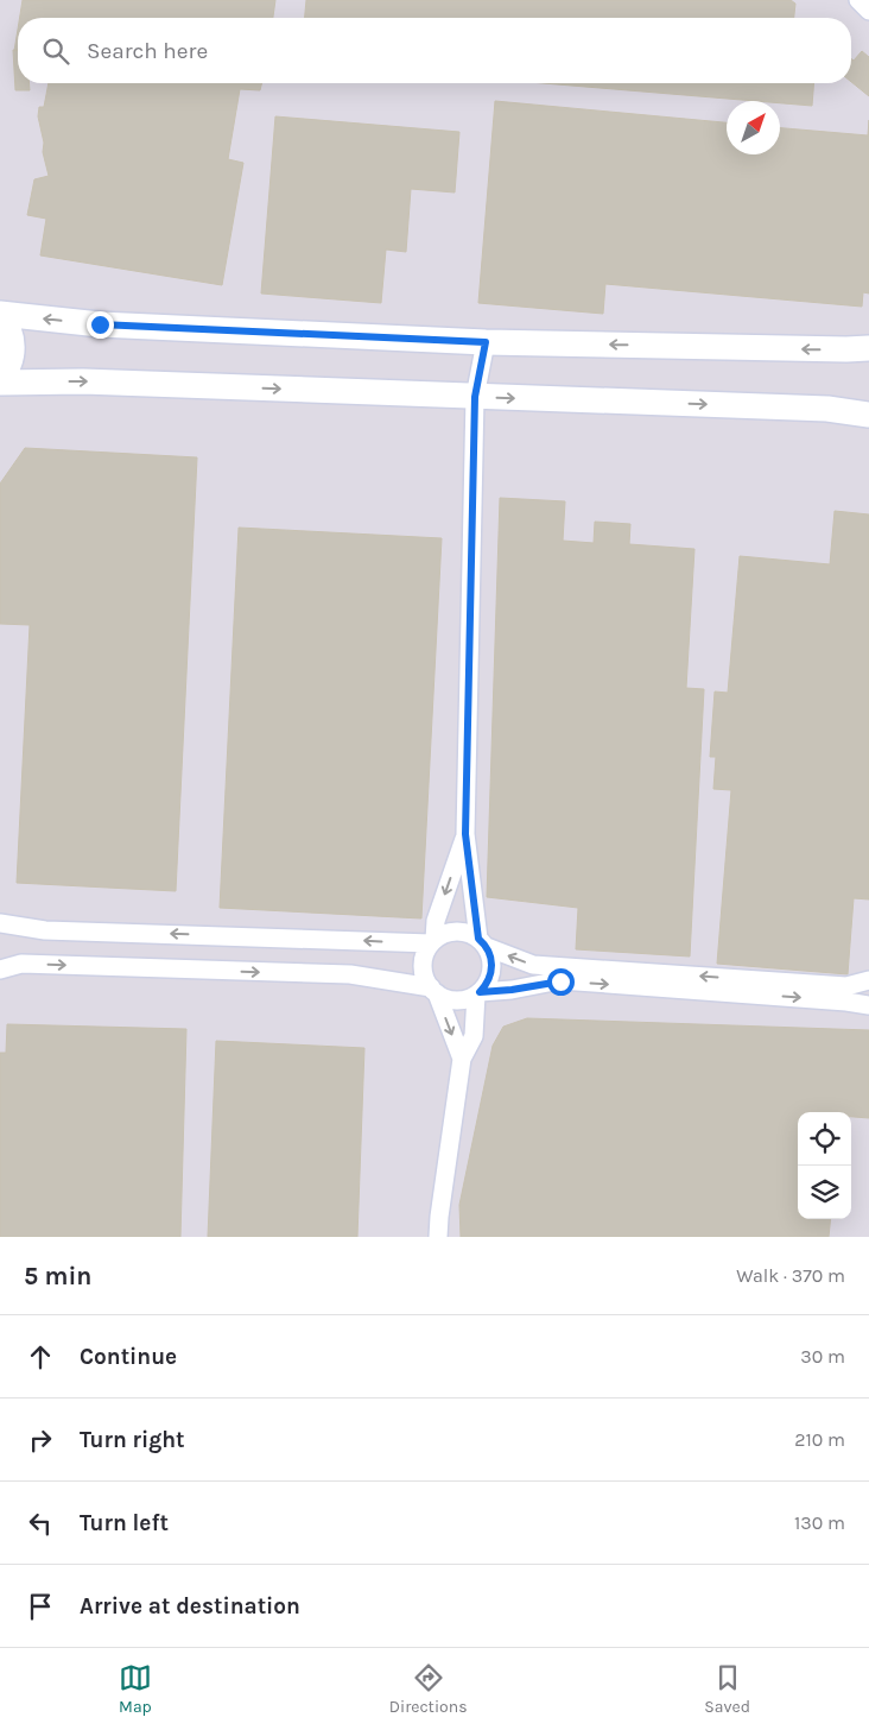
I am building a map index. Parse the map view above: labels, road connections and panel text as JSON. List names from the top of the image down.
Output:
{
  "north": "top right",
  "page": {
    "search": "Search here",
    "heading": ["5 min", "Walk · 370 m"],
    "list": [
      ["Continue", "30 m"],
      ["Turn right", "210 m"],
      ["Turn left", "130 m"],
      "Arrive at destination"
    ],
    "nav": ["Map", "Directions", "Saved"]
  }
}
